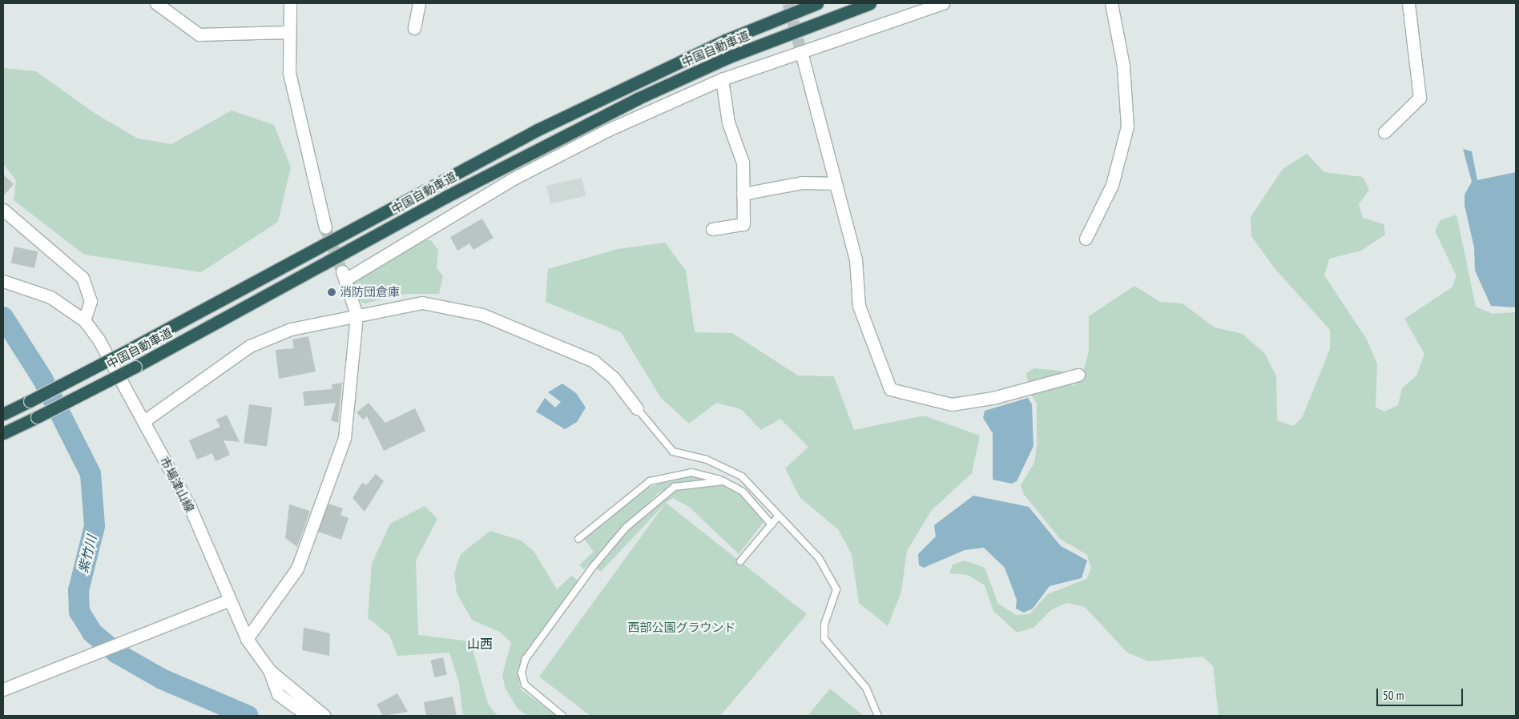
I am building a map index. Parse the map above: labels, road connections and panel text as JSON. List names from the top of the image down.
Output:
{
  "streets": {
    "highway": ["中国自動車道"],
    "street": ["市場津山線"]
  },
  "districts": ["山西"],
  "water": ["紫竹川"],
  "parks": ["西部公園グラウンド"],
  "places": ["消防団倉庫"],
  "scale_bar": "50 m"
}
